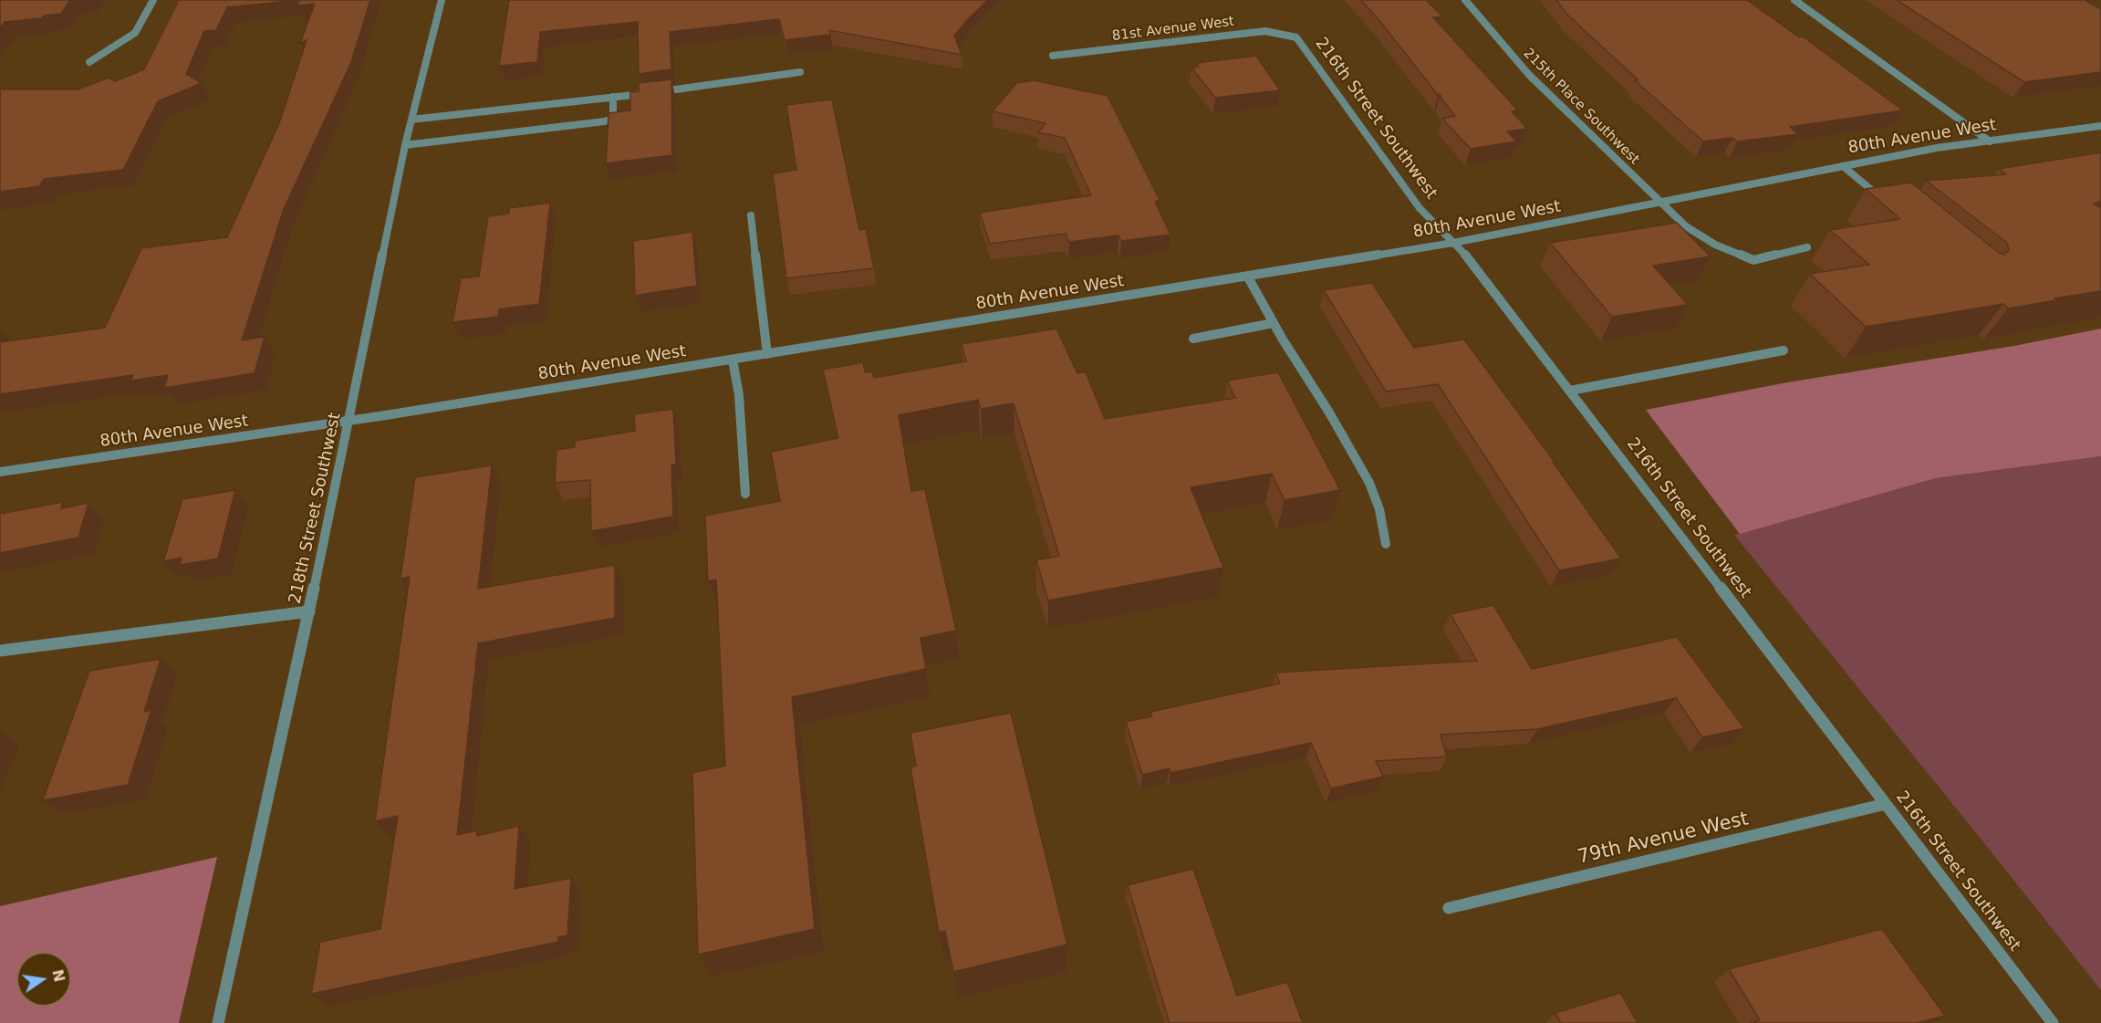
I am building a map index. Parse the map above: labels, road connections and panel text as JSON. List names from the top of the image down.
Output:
{
  "streets": {
    "street": [
      "81st Avenue West",
      "215th Place Southwest",
      "216th Street Southwest",
      "80th Avenue West",
      "218th Street Southwest",
      "79th Avenue West"
    ]
  },
  "crossings": [
    ["81st Avenue West", "216th Street Southwest"],
    ["215th Place Southwest", "80th Avenue West"],
    ["216th Street Southwest", "80th Avenue West"],
    ["216th Street Southwest", "79th Avenue West"],
    ["80th Avenue West", "218th Street Southwest"]
  ],
  "north": "right"
}
